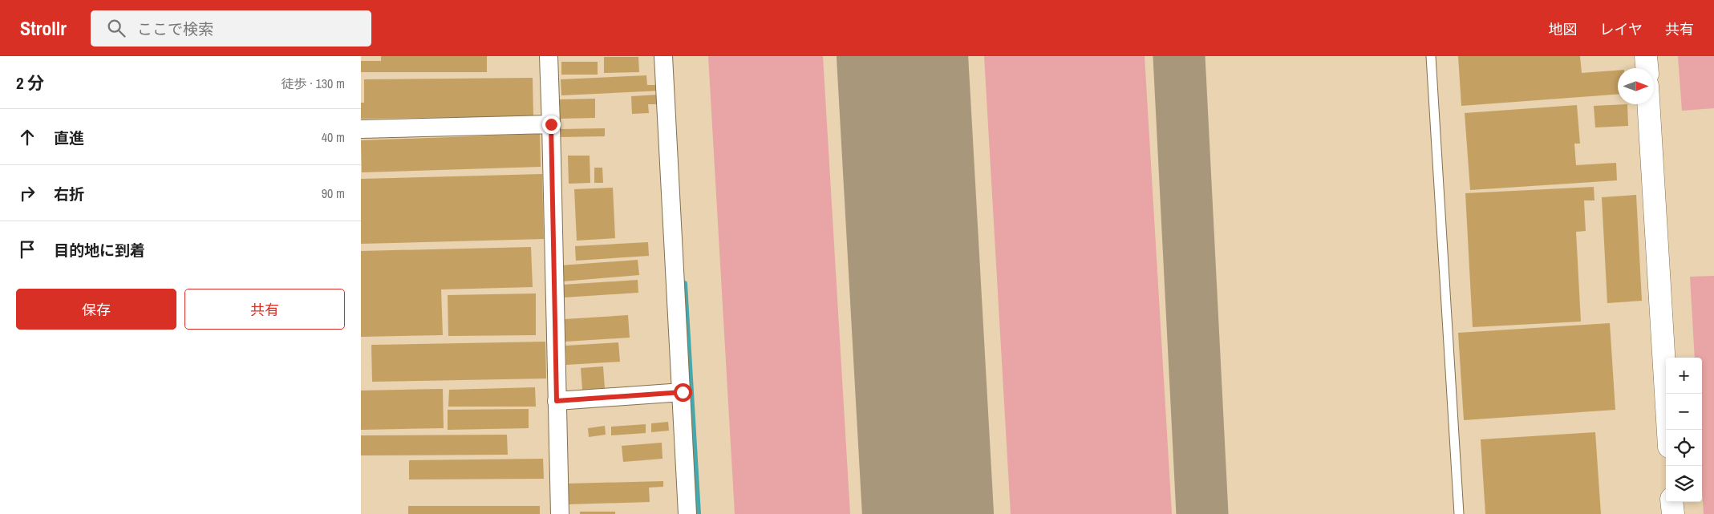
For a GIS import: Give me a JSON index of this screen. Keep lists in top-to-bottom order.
{
  "north": "right",
  "page": {
    "header": "Strollr",
    "search": "ここで検索",
    "nav": ["地図", "レイヤ", "共有"],
    "heading": ["2 分", "徒歩 · 130 m"],
    "list": [
      ["直進", "40 m"],
      ["右折", "90 m"],
      "目的地に到着"
    ],
    "buttons": ["保存", "共有"],
    "map_buttons": ["+", "−"]
  }
}
